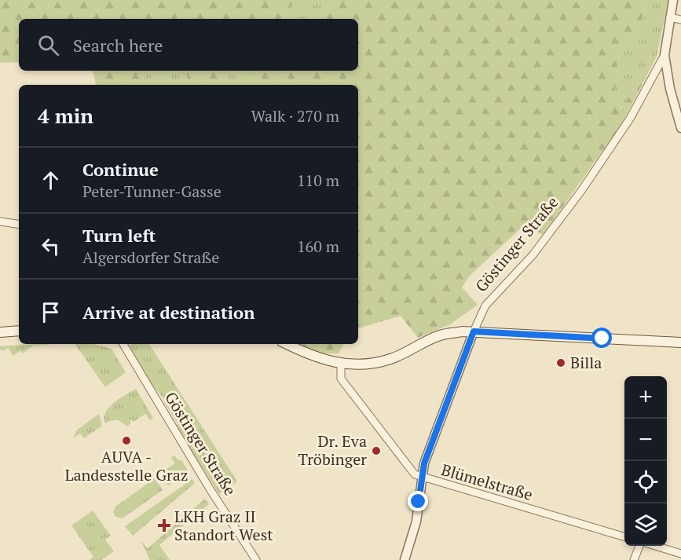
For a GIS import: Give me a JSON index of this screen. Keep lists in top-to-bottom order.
{
  "streets": {
    "street": ["Göstinger Straße", "Blümelstraße"]
  },
  "places": {
    "other": ["Billa", "AUVA - Landesstelle Graz", "Dr. Eva Tröbinger"],
    "health": ["LKH Graz II Standort West"]
  },
  "page": {
    "search": "Search here",
    "heading": ["4 min", "Walk · 270 m"],
    "list": [
      ["Continue", "Peter-Tunner-Gasse", "110 m"],
      ["Turn left", "Algersdorfer Straße", "160 m"],
      "Arrive at destination"
    ],
    "map_buttons": ["+", "−"]
  }
}
